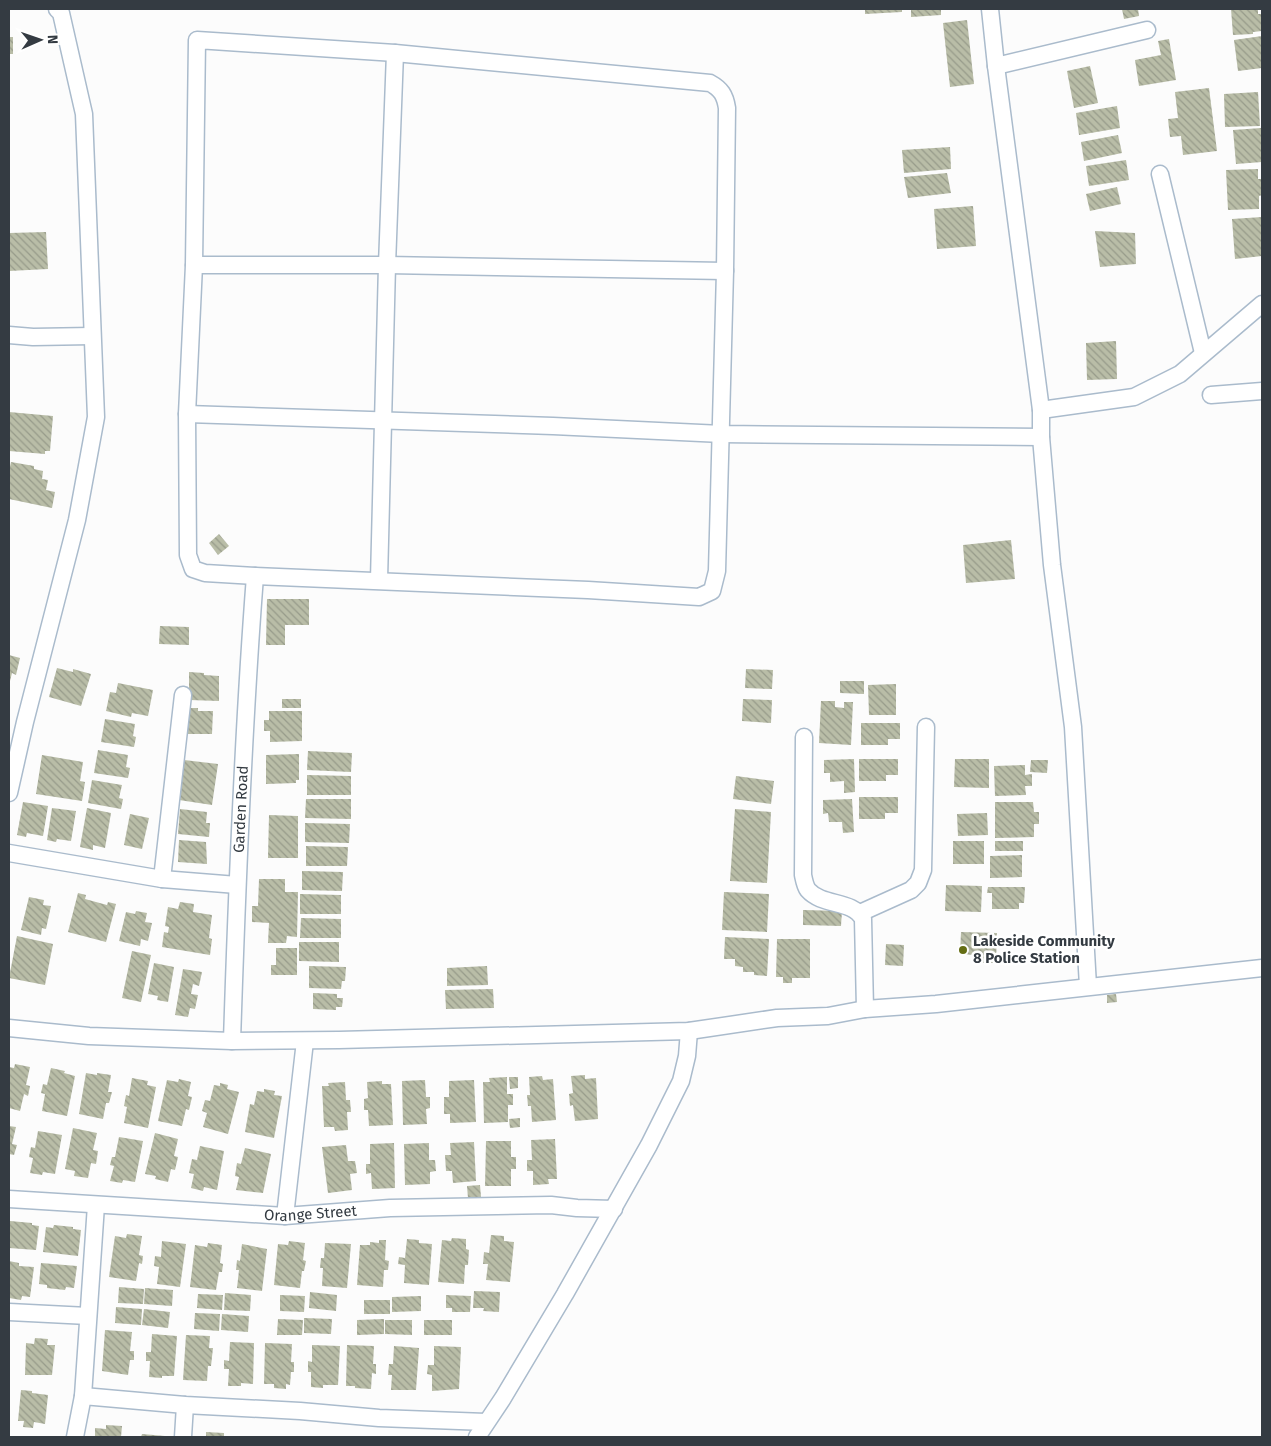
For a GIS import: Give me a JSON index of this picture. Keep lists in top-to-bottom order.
{
  "streets": {
    "street": ["Garden Road", "Orange Street"]
  },
  "places": ["Lakeside Community 8 Police Station"],
  "north": "right"
}
